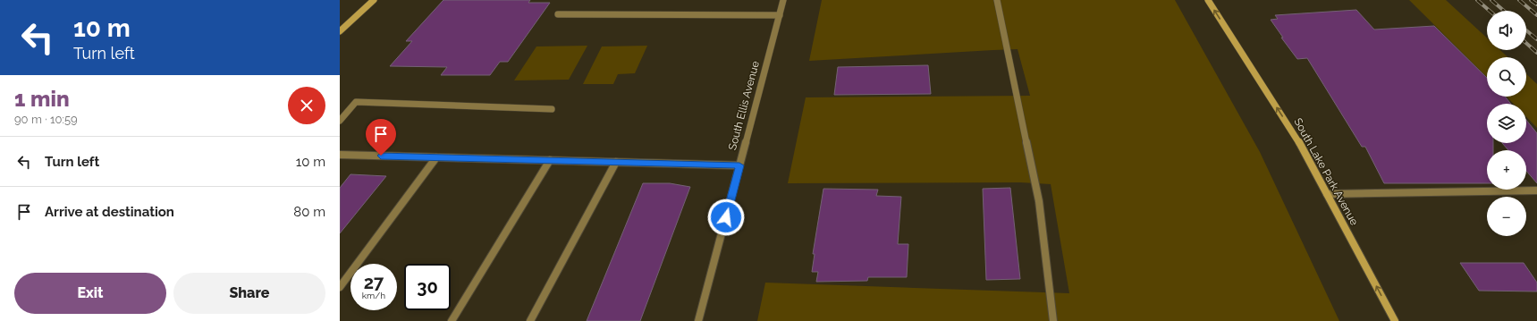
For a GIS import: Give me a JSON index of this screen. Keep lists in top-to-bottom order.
{
  "streets": {
    "street": ["South Ellis Avenue", "South Lake Park Avenue"]
  },
  "one_way": ["South Lake Park Avenue"],
  "page": {
    "turn": ["10 m", "Turn left"],
    "map_buttons": ["+", "−"],
    "heading": ["1 min", "90 m · 10:59"],
    "list": [
      {
        "name": "Turn left",
        "value": "10 m"
      },
      {
        "name": "Arrive at destination",
        "value": "80 m"
      }
    ],
    "speed": "27 km/h",
    "limit": "30",
    "buttons": ["Exit", "Share"]
  }
}
